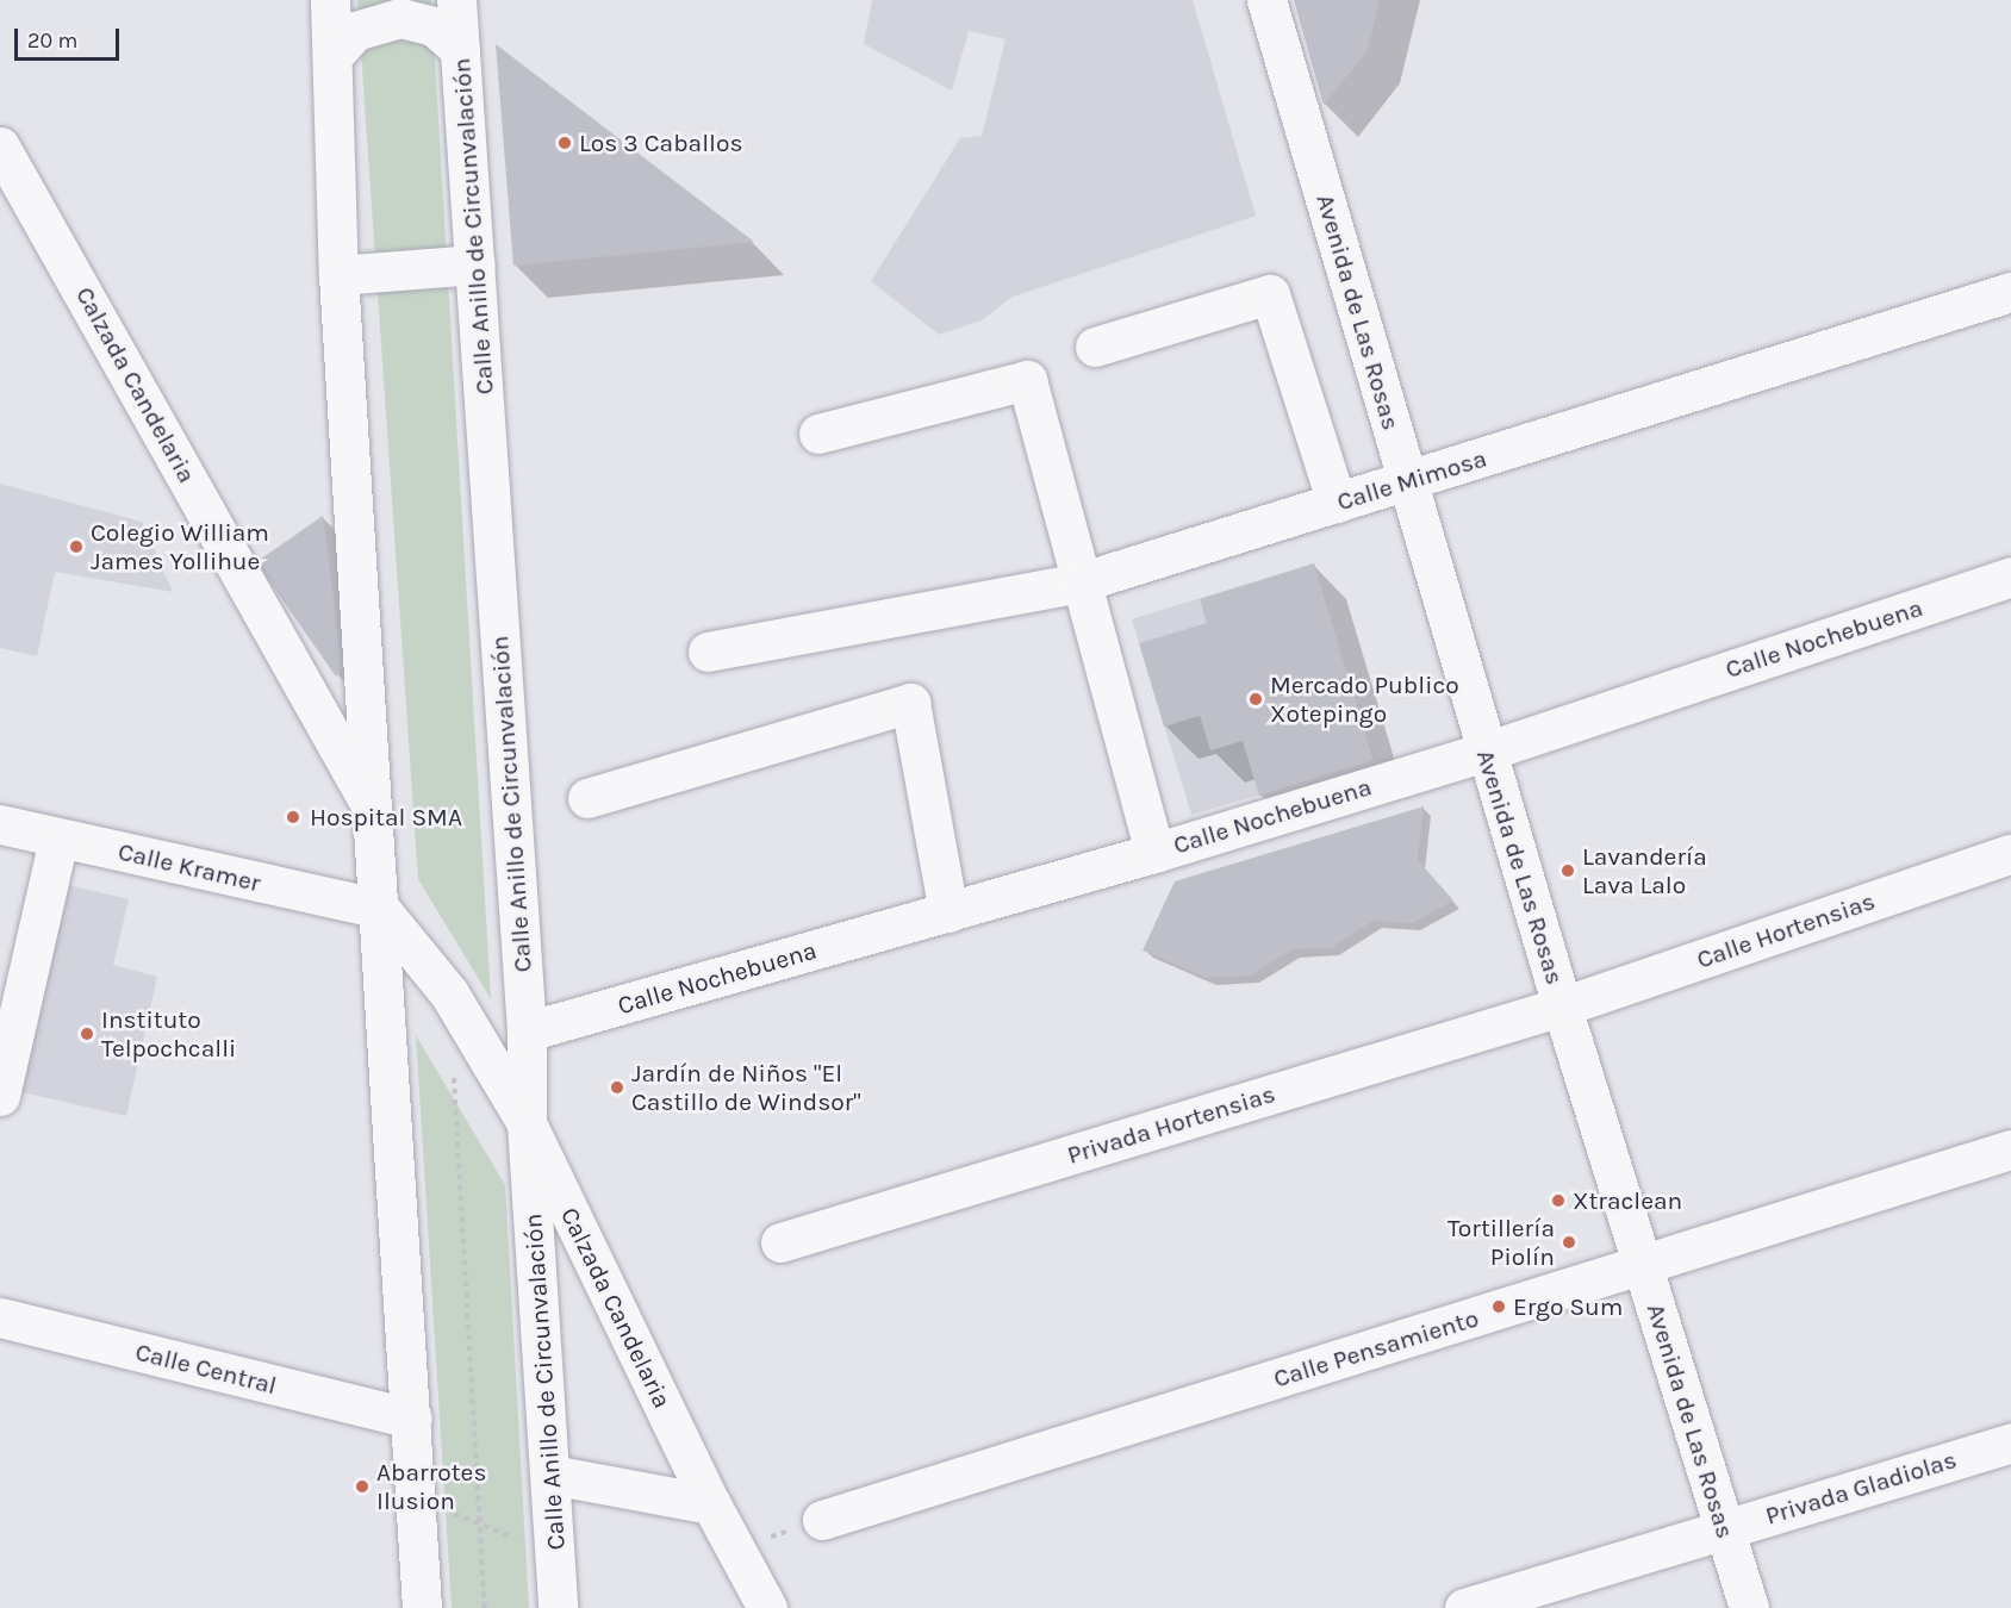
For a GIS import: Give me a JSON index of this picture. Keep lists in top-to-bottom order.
{
  "streets": {
    "street": [
      "Calle Anillo de Circunvalación",
      "Avenida de Las Rosas",
      "Calzada Candelaria",
      "Calle Mimosa",
      "Calle Nochebuena",
      "Calle Kramer",
      "Calle Hortensias",
      "Privada Hortensias",
      "Calle Pensamiento",
      "Calle Central",
      "Privada Gladiolas"
    ]
  },
  "crossings": [
    ["Calle Anillo de Circunvalación", "Calzada Candelaria"],
    ["Calle Anillo de Circunvalación", "Calle Nochebuena"],
    ["Avenida de Las Rosas", "Calle Mimosa"],
    ["Avenida de Las Rosas", "Calle Nochebuena"],
    ["Avenida de Las Rosas", "Calle Hortensias"],
    ["Avenida de Las Rosas", "Privada Hortensias"],
    ["Avenida de Las Rosas", "Calle Pensamiento"],
    ["Avenida de Las Rosas", "Privada Gladiolas"],
    ["Calzada Candelaria", "Calle Kramer"],
    ["Calle Hortensias", "Privada Hortensias"]
  ],
  "places": [
    "Los 3 Caballos",
    "Colegio William James Yollihue",
    "Mercado Publico Xotepingo",
    "Hospital SMA",
    "Lavandería Lava Lalo",
    "Instituto Telpochcalli",
    "Jardín de Niños \"El Castillo de Windsor\"",
    "Xtraclean",
    "Tortillería Piolín",
    "Ergo Sum",
    "Abarrotes Ilusion"
  ],
  "scale_bar": "20 m"
}
